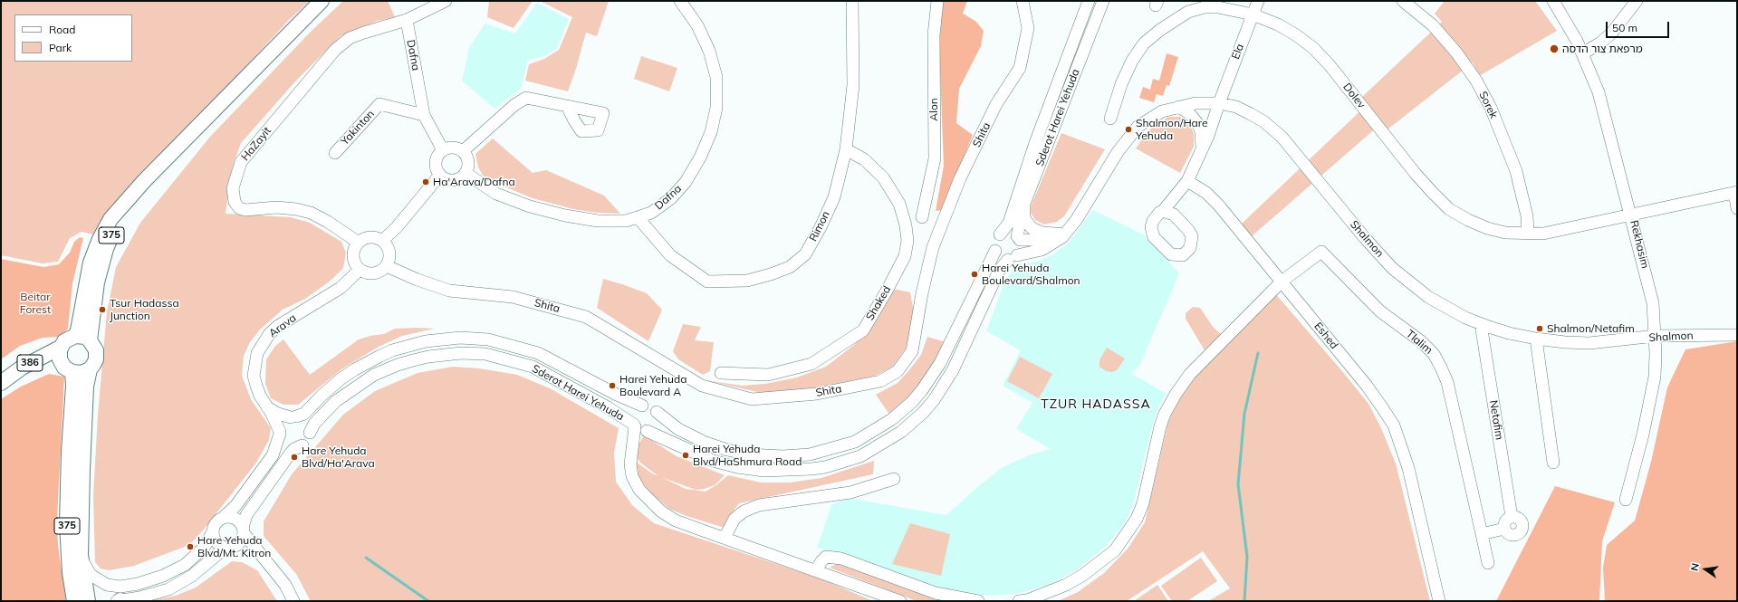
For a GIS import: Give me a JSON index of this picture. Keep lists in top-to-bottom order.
{
  "streets": {
    "main road": ["375", "386"],
    "street": [
      "Ela",
      "Dafna",
      "Dolev",
      "Sorek",
      "Alon",
      "Sderot Harei Yehuda",
      "Yakinton",
      "Shita",
      "HaZayit",
      "Rimon",
      "Shalmon",
      "Rekhasim",
      "Shaked",
      "Arava",
      "Eshed",
      "Tlalim",
      "Netafim"
    ]
  },
  "crossings": [
    ["Ela", "Dolev"],
    ["Ela", "Shalmon"],
    ["Dafna", "Yakinton"],
    ["Dafna", "HaZayit"],
    ["Dafna", "Rimon"],
    ["Dolev", "Sorek"],
    ["Dolev", "Rekhasim"],
    ["Sderot Harei Yehuda", "Shalmon"],
    ["Sderot Harei Yehuda", "Arava"],
    ["Shita", "HaZayit"],
    ["Shita", "Arava"],
    ["HaZayit", "Arava"],
    ["Rimon", "Shaked"],
    ["375", "386"],
    ["Shalmon", "Rekhasim"],
    ["Shalmon", "Netafim"],
    ["Eshed", "Tlalim"]
  ],
  "districts": ["TZUR HADASSA"],
  "parks": ["Beitar Forest"],
  "places": [
    "מרפאת צור הדסה",
    "Shalmon/Hare Yehuda",
    "Ha'Arava/Dafna",
    "Harei Yehuda Boulevard/Shalmon",
    "Tsur Hadassa Junction",
    "Shalmon/Netafim",
    "Harei Yehuda Boulevard A",
    "Harei Yehuda Blvd/HaShmura Road",
    "Hare Yehuda Blvd/Ha'Arava",
    "Hare Yehuda Blvd/Mt. Kitron"
  ],
  "legend": ["Road", "Park"],
  "scale_bar": "50 m",
  "north": "left"
}
